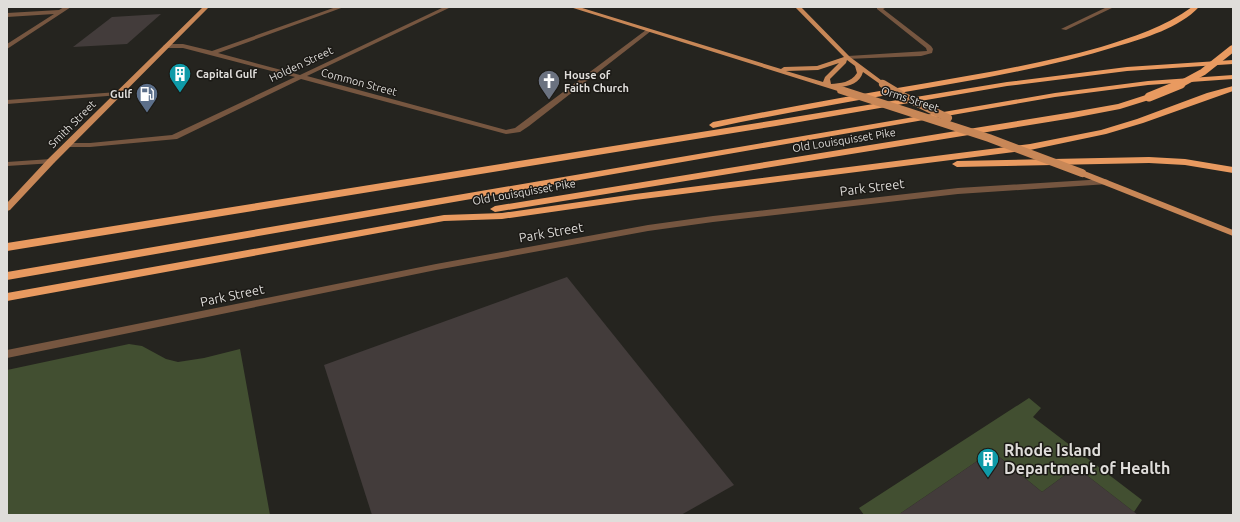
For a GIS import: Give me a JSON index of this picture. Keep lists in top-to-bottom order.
{
  "streets": {
    "highway": ["Old Louisquisset Pike"],
    "main road": ["Orms Street", "Smith Street"],
    "street": ["Holden Street", "Common Street", "Park Street"]
  },
  "crossings": [
    ["Holden Street", "Common Street"],
    ["Holden Street", "Smith Street"],
    ["Common Street", "Orms Street"],
    ["Common Street", "Smith Street"],
    ["Orms Street", "Park Street"]
  ],
  "places": {
    "building": ["Capital Gulf", "Rhode Island Department of Health"],
    "church": ["House of Faith Church"],
    "fuel station": ["Gulf"]
  }
}
